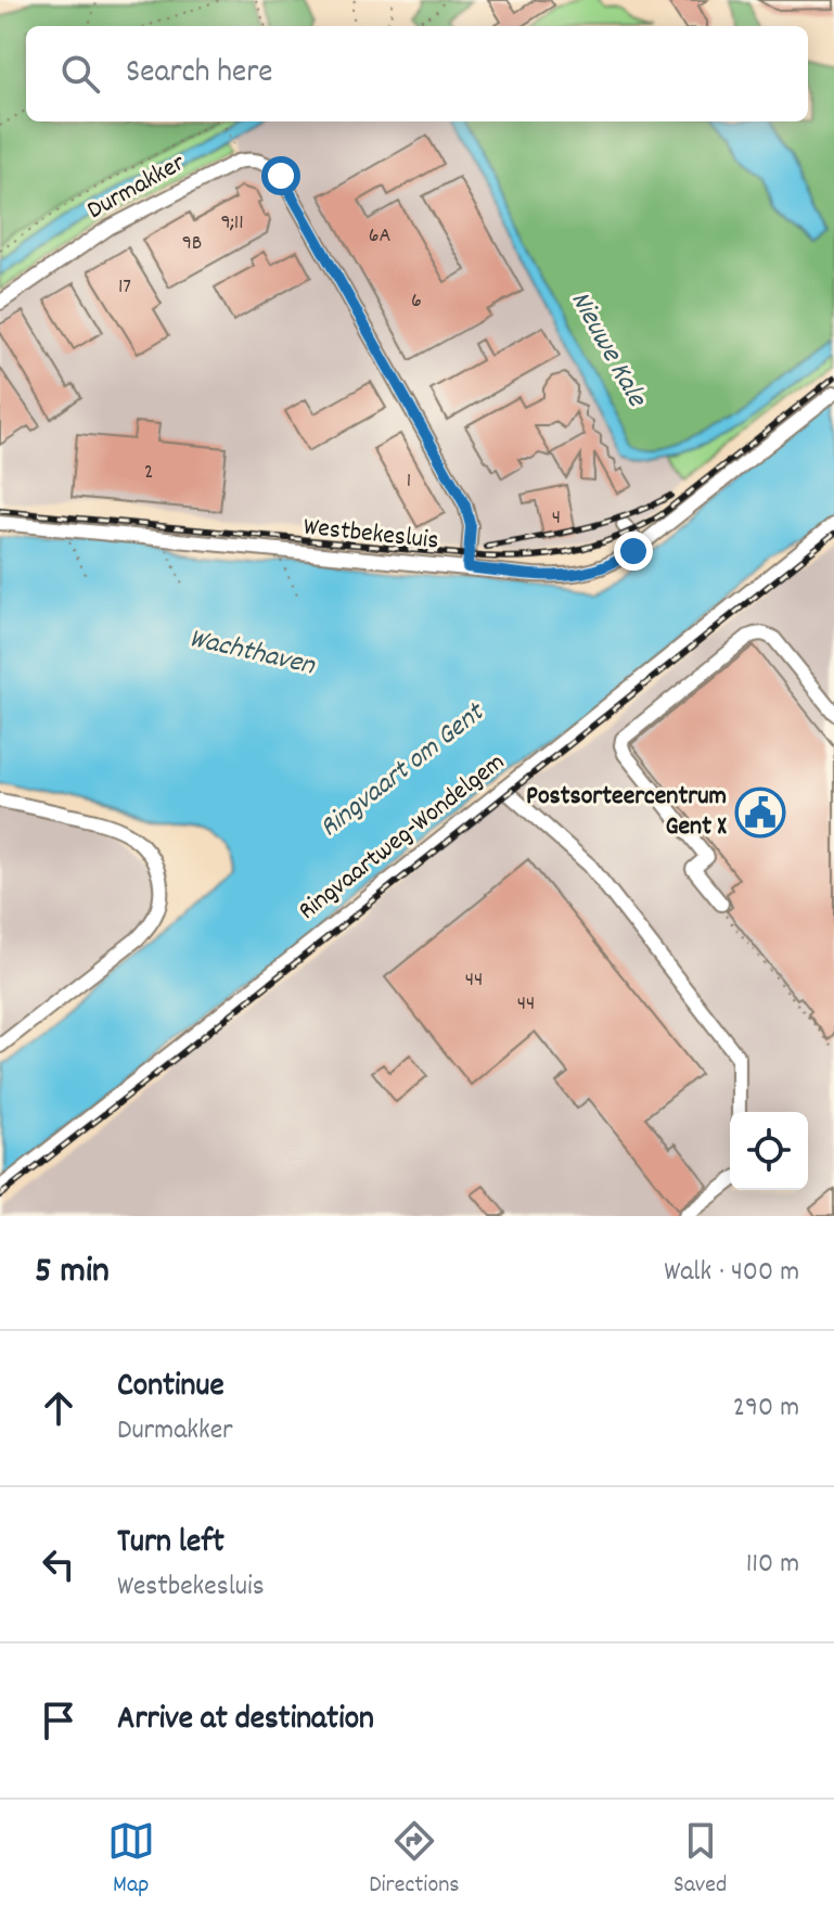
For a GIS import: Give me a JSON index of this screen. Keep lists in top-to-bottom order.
{
  "streets": {
    "street": ["Durmakker", "Westbekesluis", "Ringvaartweg-Wondelgem"]
  },
  "crossings": [
    ["Durmakker", "Westbekesluis"]
  ],
  "water": ["Nieuwe Kale", "Wachthaven", "Ringvaart om Gent"],
  "places": {
    "public building": ["Postsorteercentrum Gent X"]
  },
  "house_numbers": [
    "9;11",
    "6A",
    "9B",
    "17",
    "6",
    "2",
    "1",
    "4",
    "44",
    "44"
  ],
  "page": {
    "search": "Search here",
    "heading": ["5 min", "Walk · 400 m"],
    "list": [
      ["Continue", "Durmakker", "290 m"],
      ["Turn left", "Westbekesluis", "110 m"],
      "Arrive at destination"
    ],
    "nav": ["Map", "Directions", "Saved"]
  }
}
